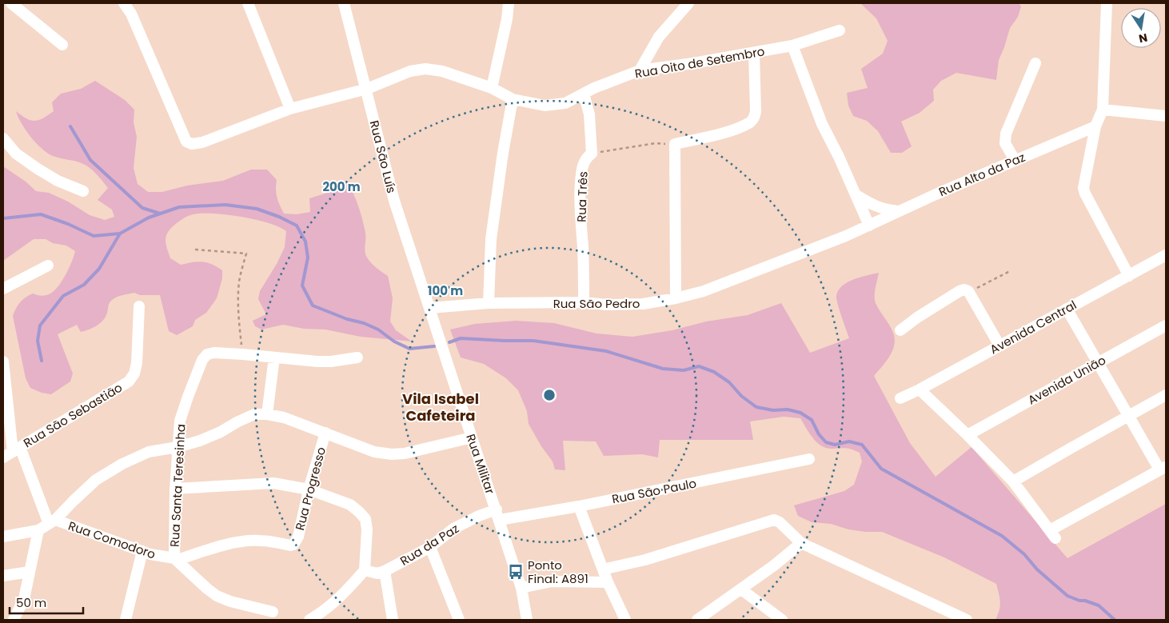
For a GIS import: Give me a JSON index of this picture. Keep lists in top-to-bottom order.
{
  "streets": {
    "street": [
      "Rua Oito de Setembro",
      "Rua São Luís",
      "Rua Alto da Paz",
      "Rua Três",
      "Rua São Pedro",
      "Avenida Central",
      "Avenida União",
      "Rua São Sebastião",
      "Rua Militar",
      "Rua Santa Teresinha",
      "Rua Progresso",
      "Rua São Paulo",
      "Rua Comodoro",
      "Rua da Paz"
    ]
  },
  "crossings": [
    ["Rua Oito de Setembro", "Rua São Luís"],
    ["Rua São Luís", "Rua São Pedro"],
    ["Rua São Luís", "Rua Militar"],
    ["Rua Alto da Paz", "Rua São Pedro"],
    ["Rua Três", "Rua São Pedro"],
    ["Rua São Pedro", "Rua Militar"],
    ["Rua Militar", "Rua São Paulo"],
    ["Rua Militar", "Rua da Paz"],
    ["Rua Santa Teresinha", "Rua Progresso"],
    ["Rua Santa Teresinha", "Rua Comodoro"],
    ["Rua Progresso", "Rua Comodoro"],
    ["Rua São Paulo", "Rua da Paz"]
  ],
  "districts": ["Vila Isabel Cafeteira"],
  "places": {
    "bus stop": ["Ponto Final: A891"]
  },
  "scale_bar": "50 m",
  "north": "bottom",
  "rings": ["200 m", "100 m"]
}
